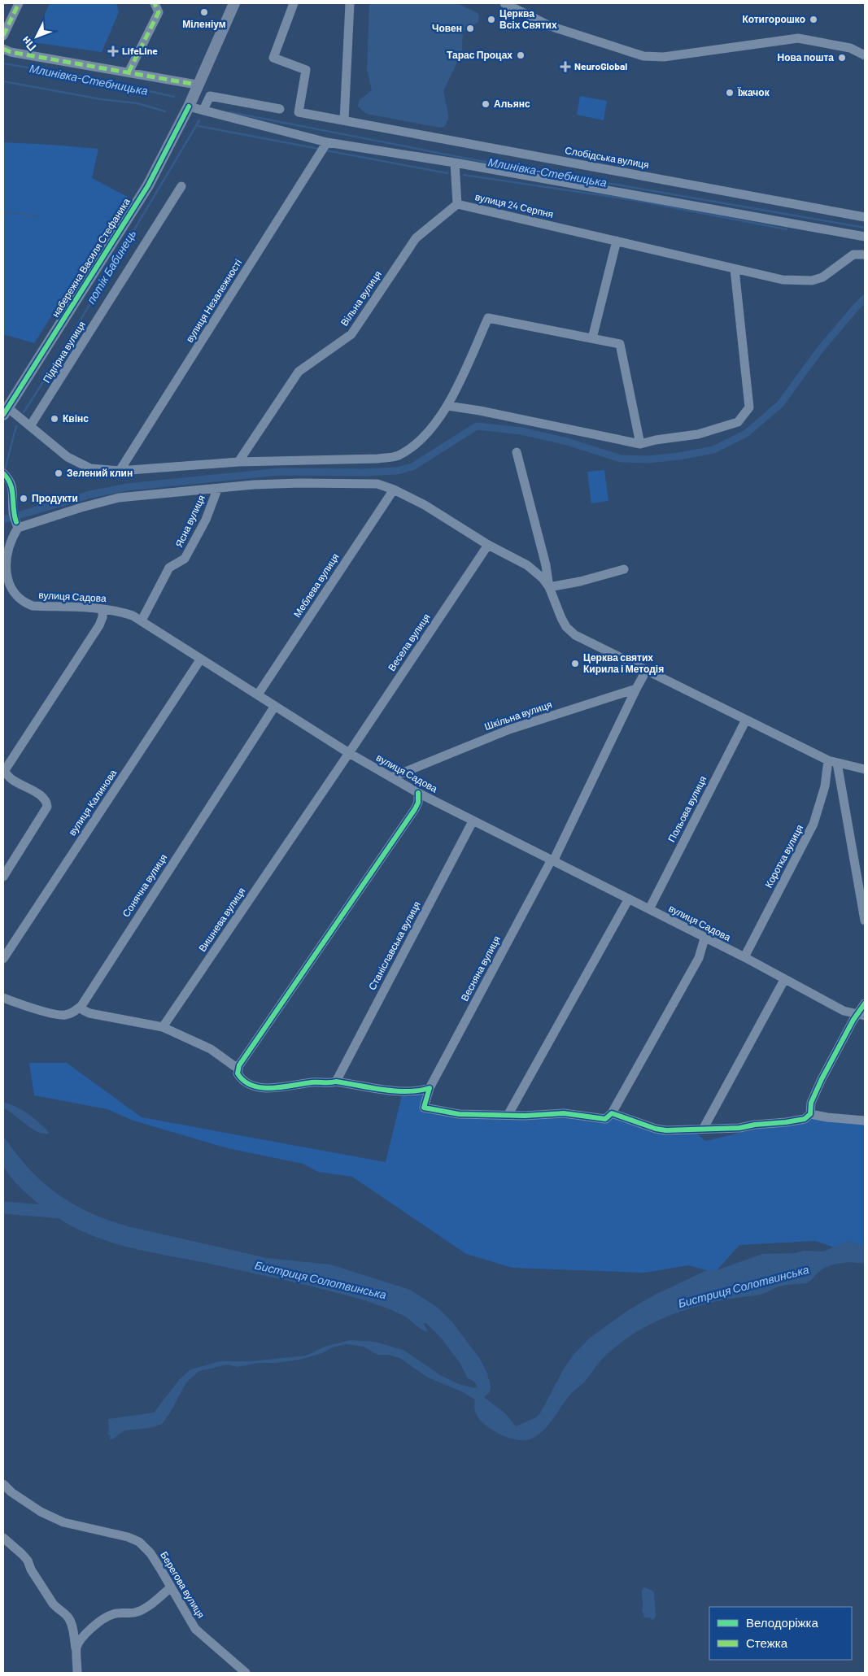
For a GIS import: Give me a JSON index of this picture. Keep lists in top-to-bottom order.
{
  "streets": {
    "main road": ["набережна Василя Стефаника"],
    "street": [
      "Слобідська вулиця",
      "вулиця 24 Серпня",
      "Вільна вулиця",
      "вулиця Незалежності",
      "Підгірна вулиця",
      "Ясна вулиця",
      "Меблева вулиця",
      "вулиця Садова",
      "Весела вулиця",
      "Шкільна вулиця",
      "вулиця Калинова",
      "Польова вулиця",
      "Коротка вулиця",
      "Сонячна вулиця",
      "Вишнева вулиця",
      "Станіславська вулиця",
      "Весняна вулиця",
      "Берегова вулиця"
    ]
  },
  "crossings": [
    ["вулиця 24 Серпня", "Вільна вулиця"],
    ["Ясна вулиця", "вулиця Садова"],
    ["Меблева вулиця", "вулиця Садова"],
    ["вулиця Садова", "Весела вулиця"],
    ["вулиця Садова", "Шкільна вулиця"],
    ["вулиця Садова", "вулиця Калинова"],
    ["вулиця Садова", "Польова вулиця"],
    ["вулиця Садова", "Коротка вулиця"],
    ["вулиця Садова", "Сонячна вулиця"],
    ["вулиця Садова", "Вишнева вулиця"],
    ["вулиця Садова", "Станіславська вулиця"],
    ["вулиця Садова", "Весняна вулиця"],
    ["Весела вулиця", "Вишнева вулиця"],
    ["Шкільна вулиця", "Весняна вулиця"]
  ],
  "water": ["Млинівка-Стебницька", "потік Бабинець", "Бистриця Солотвинська"],
  "places": {
    "other": [
      "Міленіум",
      "Церква Всіх Святих",
      "Котигорошко",
      "Човен",
      "Тарас Процах",
      "Нова пошта",
      "Їжачок",
      "Альянс",
      "Квінс",
      "Зелений клин",
      "Продукти",
      "Церква святих Кирила і Методія"
    ],
    "health": ["LifeLine", "NeuroGlobal"]
  },
  "legend": ["Велодоріжка", "Стежка"],
  "north": "bottom left"
}
